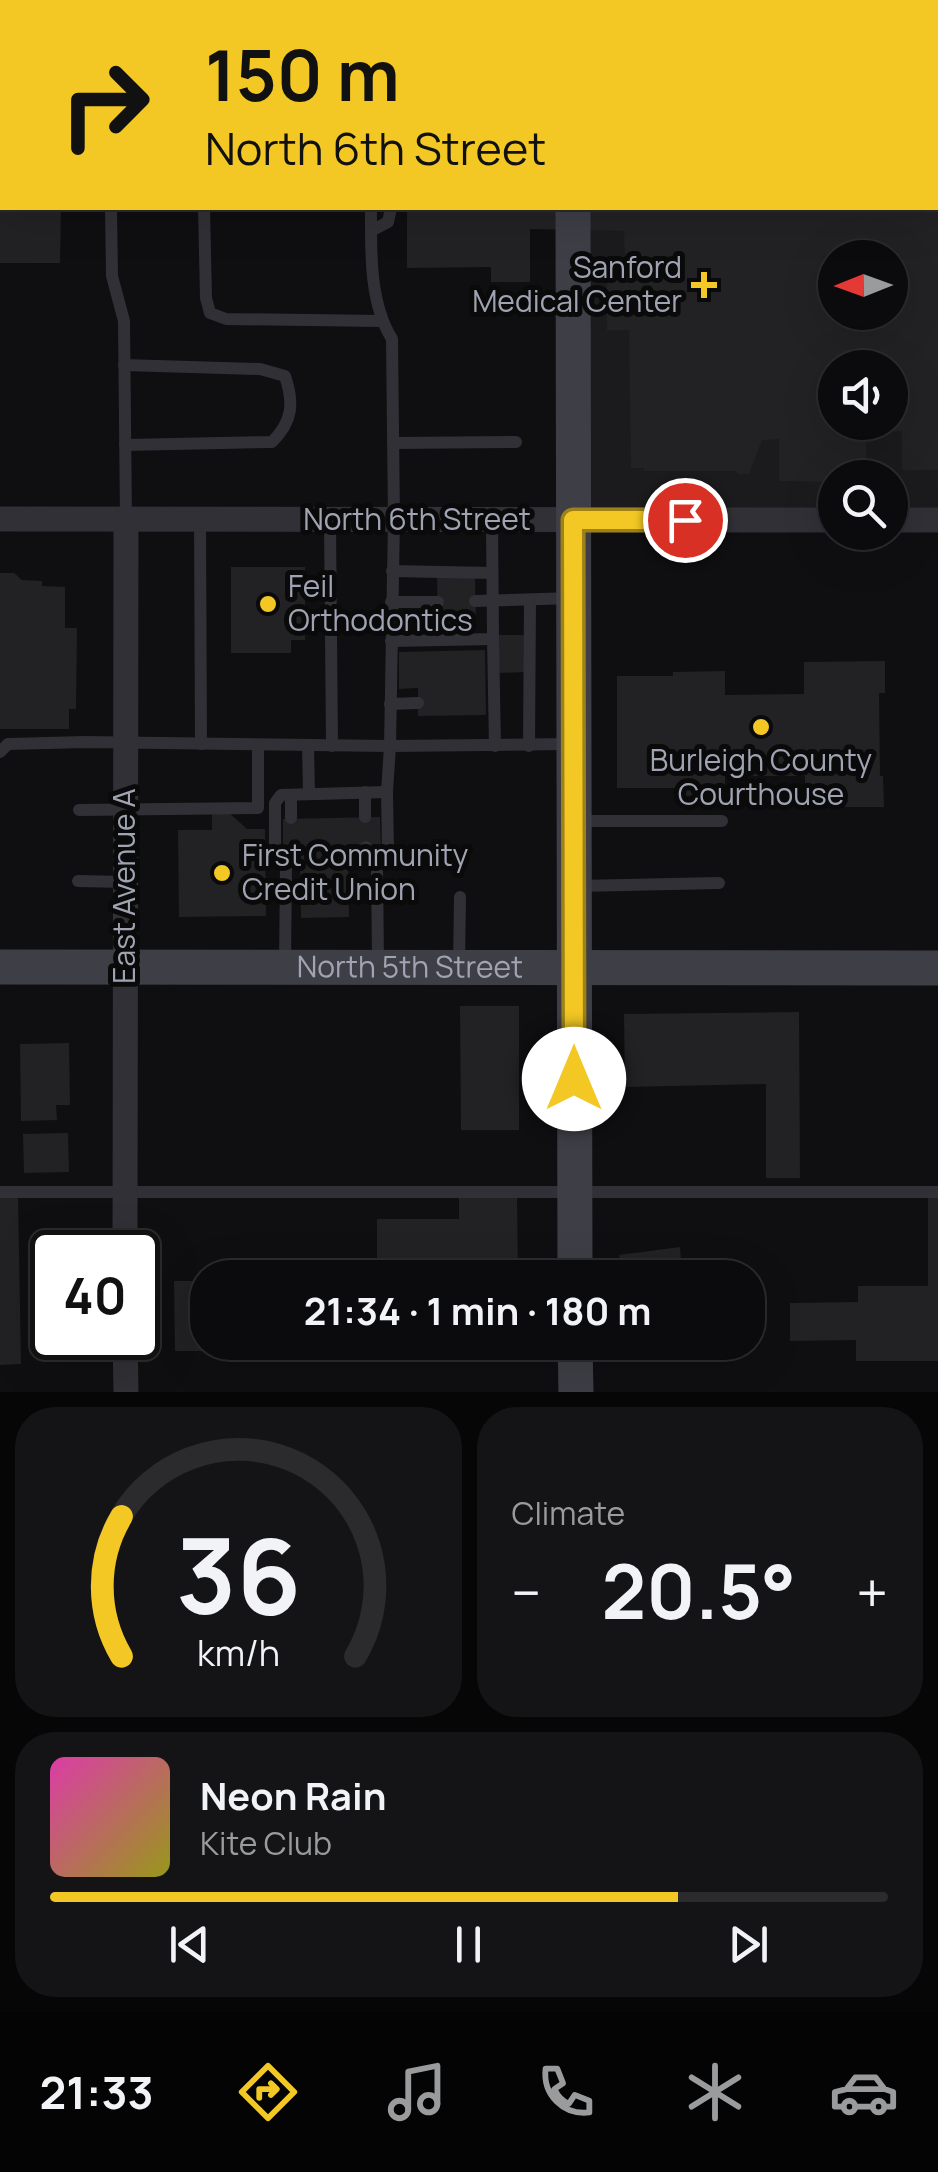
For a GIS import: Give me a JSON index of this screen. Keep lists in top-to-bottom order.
{
  "streets": {
    "street": ["North 6th Street", "East Avenue A", "North 5th Street"]
  },
  "crossings": [
    ["North 6th Street", "East Avenue A"],
    ["East Avenue A", "North 5th Street"]
  ],
  "places": {
    "health": ["Sanford Medical Center"],
    "other": ["Feil Orthodontics", "Burleigh County Courthouse", "First Community Credit Union"]
  },
  "north": "left",
  "page": {
    "turn": ["150 m", "North 6th Street"],
    "limit": "40",
    "trip": "21:34 · 1 min · 180 m",
    "tile": "Climate",
    "heat": ["−", "20.5°", "+"],
    "song": ["Neon Rain", "Kite Club"],
    "tabs": "21:33",
    "gauge": ["36", "km/h"]
  }
}
